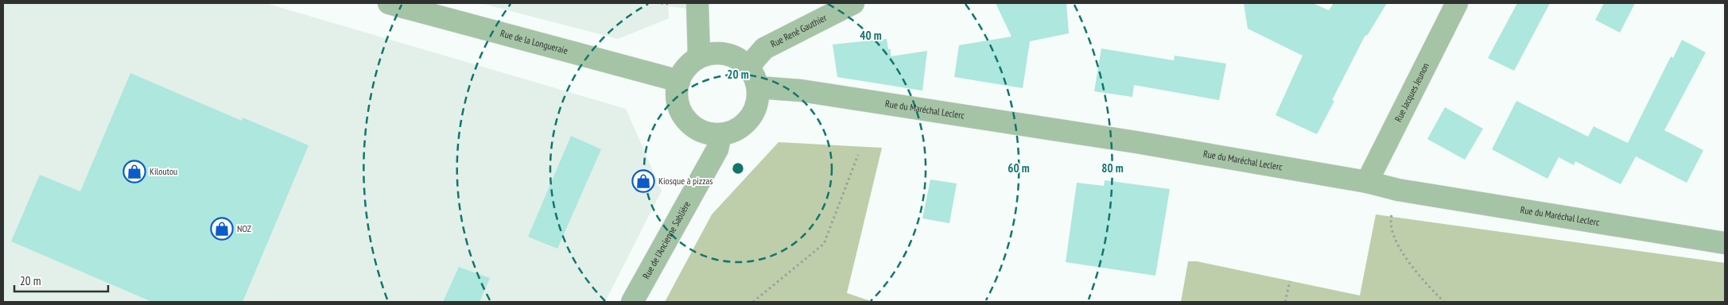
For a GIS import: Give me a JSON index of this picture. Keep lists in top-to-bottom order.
{
  "streets": {
    "street": [
      "Rue René Gauthier",
      "Rue de la Longueraie",
      "Rue Jacques Jeunon",
      "Rue du Maréchal Leclerc",
      "Rue de l'Ancienne Sablière"
    ]
  },
  "crossings": [
    ["Rue René Gauthier", "Rue de la Longueraie"],
    ["Rue René Gauthier", "Rue du Maréchal Leclerc"],
    ["Rue René Gauthier", "Rue de l'Ancienne Sablière"],
    ["Rue de la Longueraie", "Rue du Maréchal Leclerc"],
    ["Rue de la Longueraie", "Rue de l'Ancienne Sablière"],
    ["Rue Jacques Jeunon", "Rue du Maréchal Leclerc"],
    ["Rue du Maréchal Leclerc", "Rue de l'Ancienne Sablière"]
  ],
  "places": {
    "shop": ["Kiloutou", "Kiosque à pizzas", "NOZ"]
  },
  "scale_bar": "20 m",
  "rings": [
    "40 m",
    "20 m",
    "60 m",
    "80 m"
  ]
}
